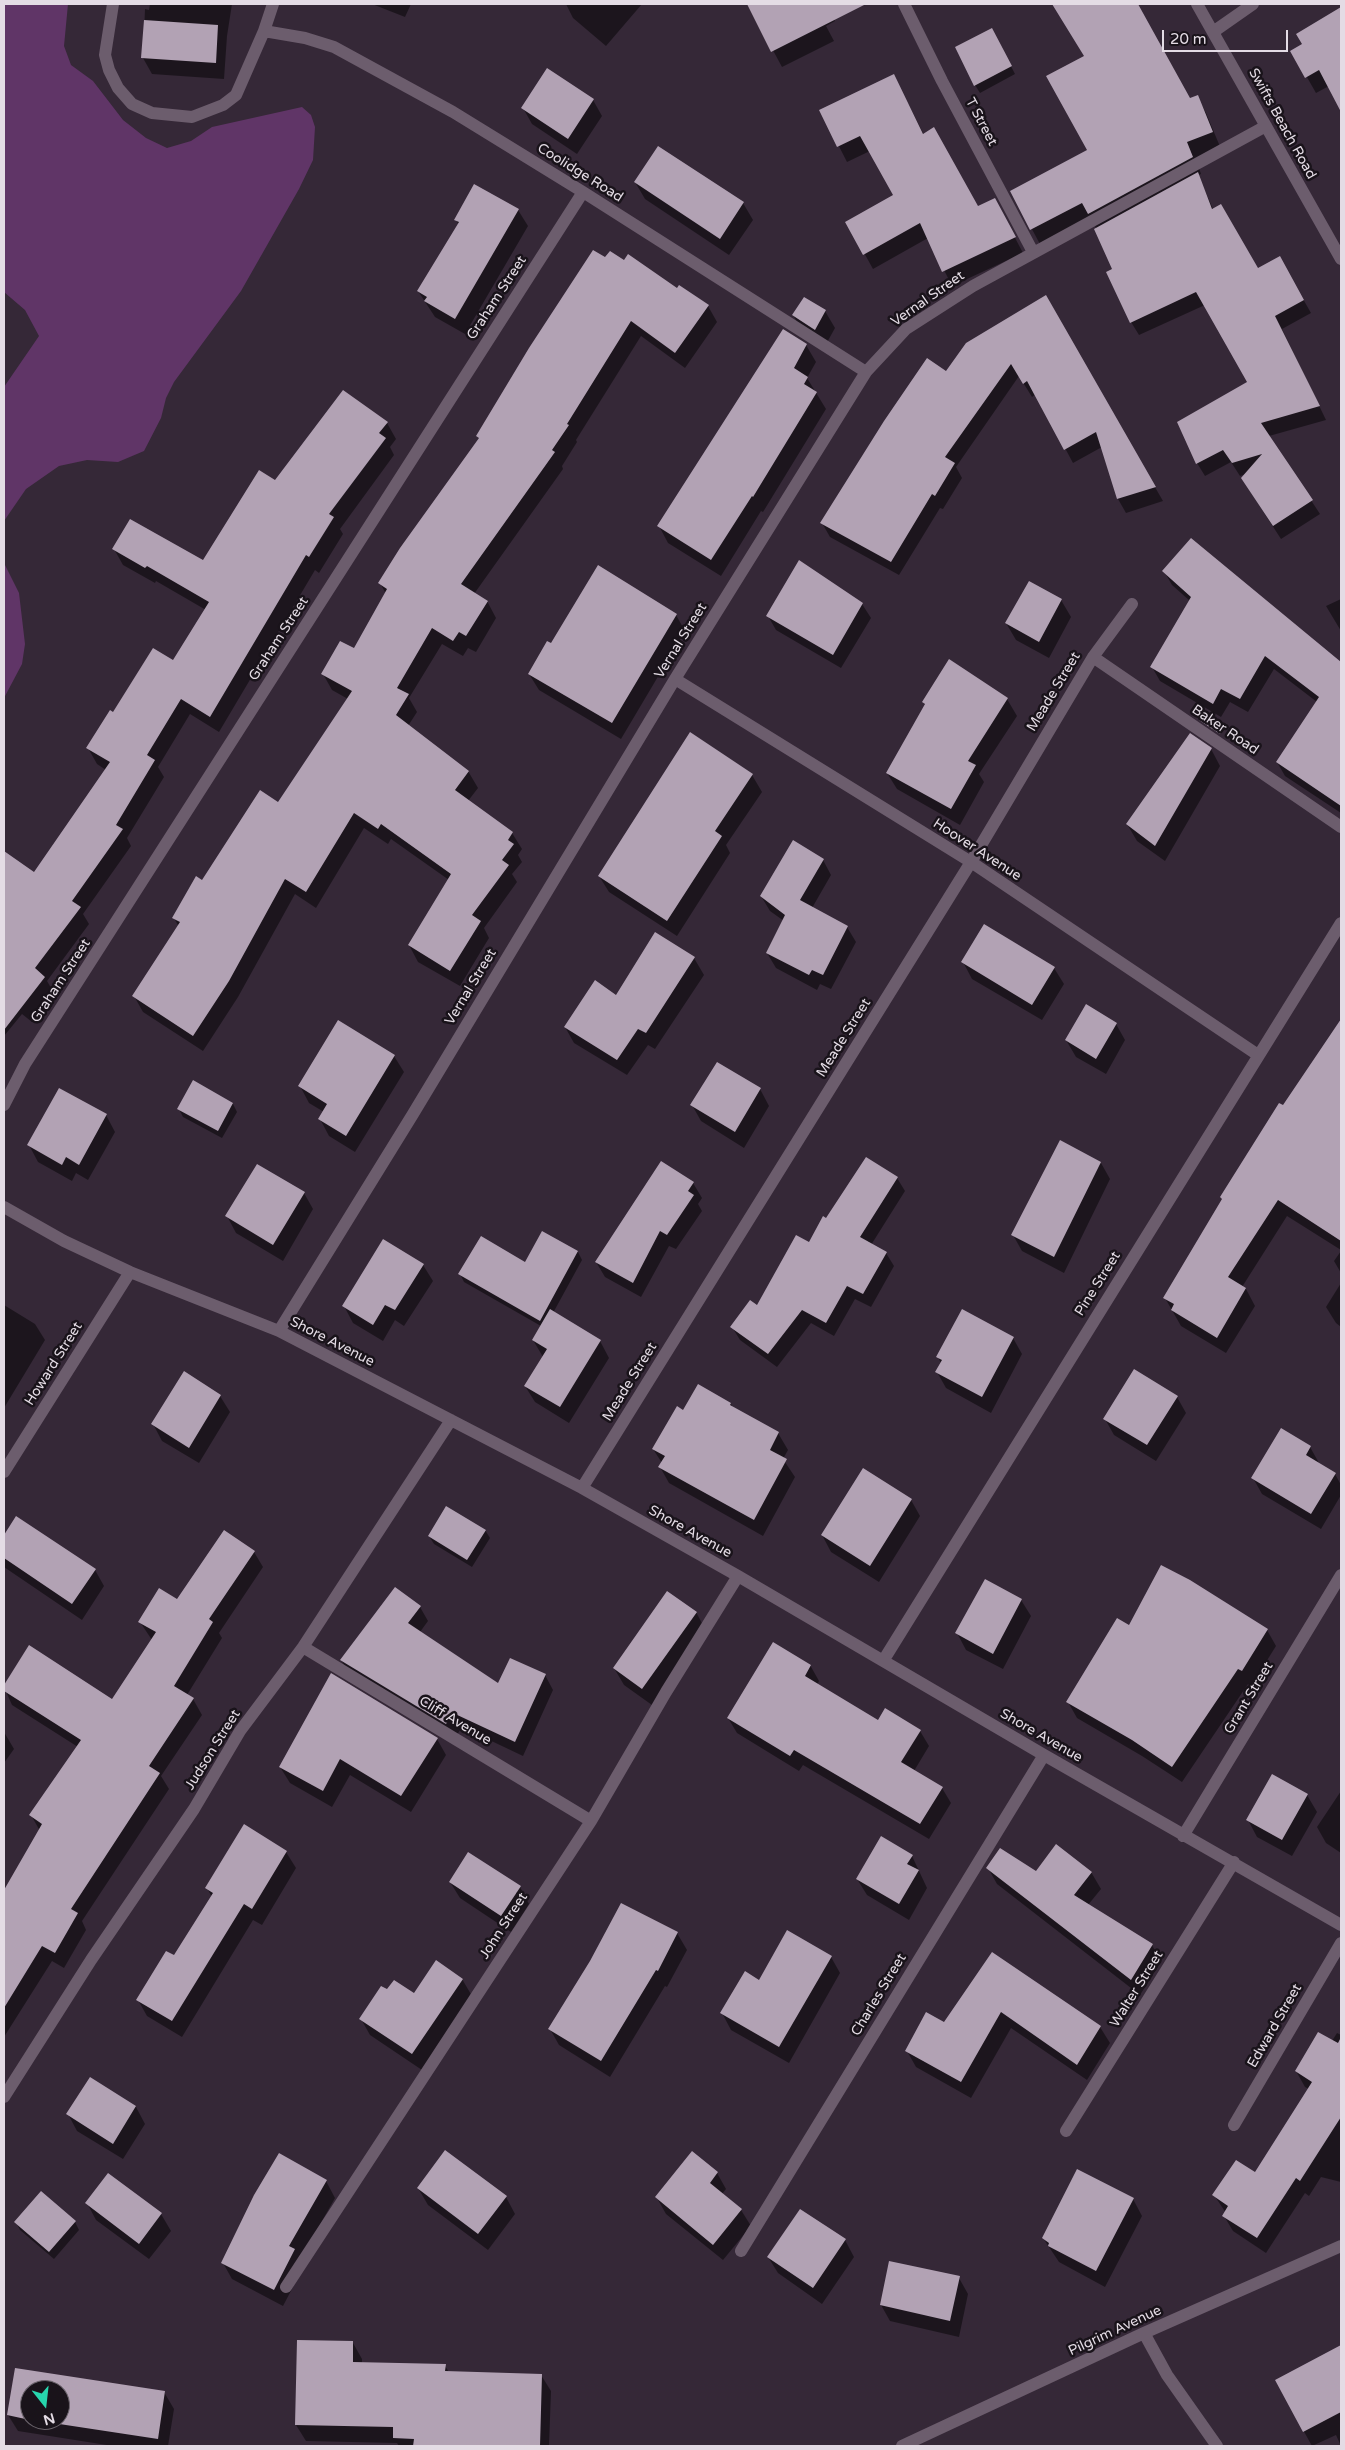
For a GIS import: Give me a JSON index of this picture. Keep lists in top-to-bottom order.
{
  "streets": {
    "street": [
      "T Street",
      "Swifts Beach Road",
      "Coolidge Road",
      "Graham Street",
      "Vernal Street",
      "Meade Street",
      "Baker Road",
      "Hoover Avenue",
      "Pine Street",
      "Shore Avenue",
      "Howard Street",
      "Grant Street",
      "Cliff Avenue",
      "Judson Street",
      "John Street",
      "Walter Street",
      "Charles Street",
      "Edward Street",
      "Pilgrim Avenue"
    ]
  },
  "crossings": [
    ["T Street", "Vernal Street"],
    ["Swifts Beach Road", "Vernal Street"],
    ["Coolidge Road", "Graham Street"],
    ["Coolidge Road", "Vernal Street"],
    ["Vernal Street", "Hoover Avenue"],
    ["Vernal Street", "Shore Avenue"],
    ["Meade Street", "Baker Road"],
    ["Meade Street", "Hoover Avenue"],
    ["Meade Street", "Shore Avenue"],
    ["Hoover Avenue", "Pine Street"],
    ["Pine Street", "Shore Avenue"],
    ["Shore Avenue", "Howard Street"],
    ["Shore Avenue", "Grant Street"],
    ["Shore Avenue", "Judson Street"],
    ["Shore Avenue", "John Street"],
    ["Shore Avenue", "Walter Street"],
    ["Shore Avenue", "Charles Street"],
    ["Cliff Avenue", "Judson Street"],
    ["Cliff Avenue", "John Street"]
  ],
  "scale_bar": "20 m",
  "north": "bottom"
}
